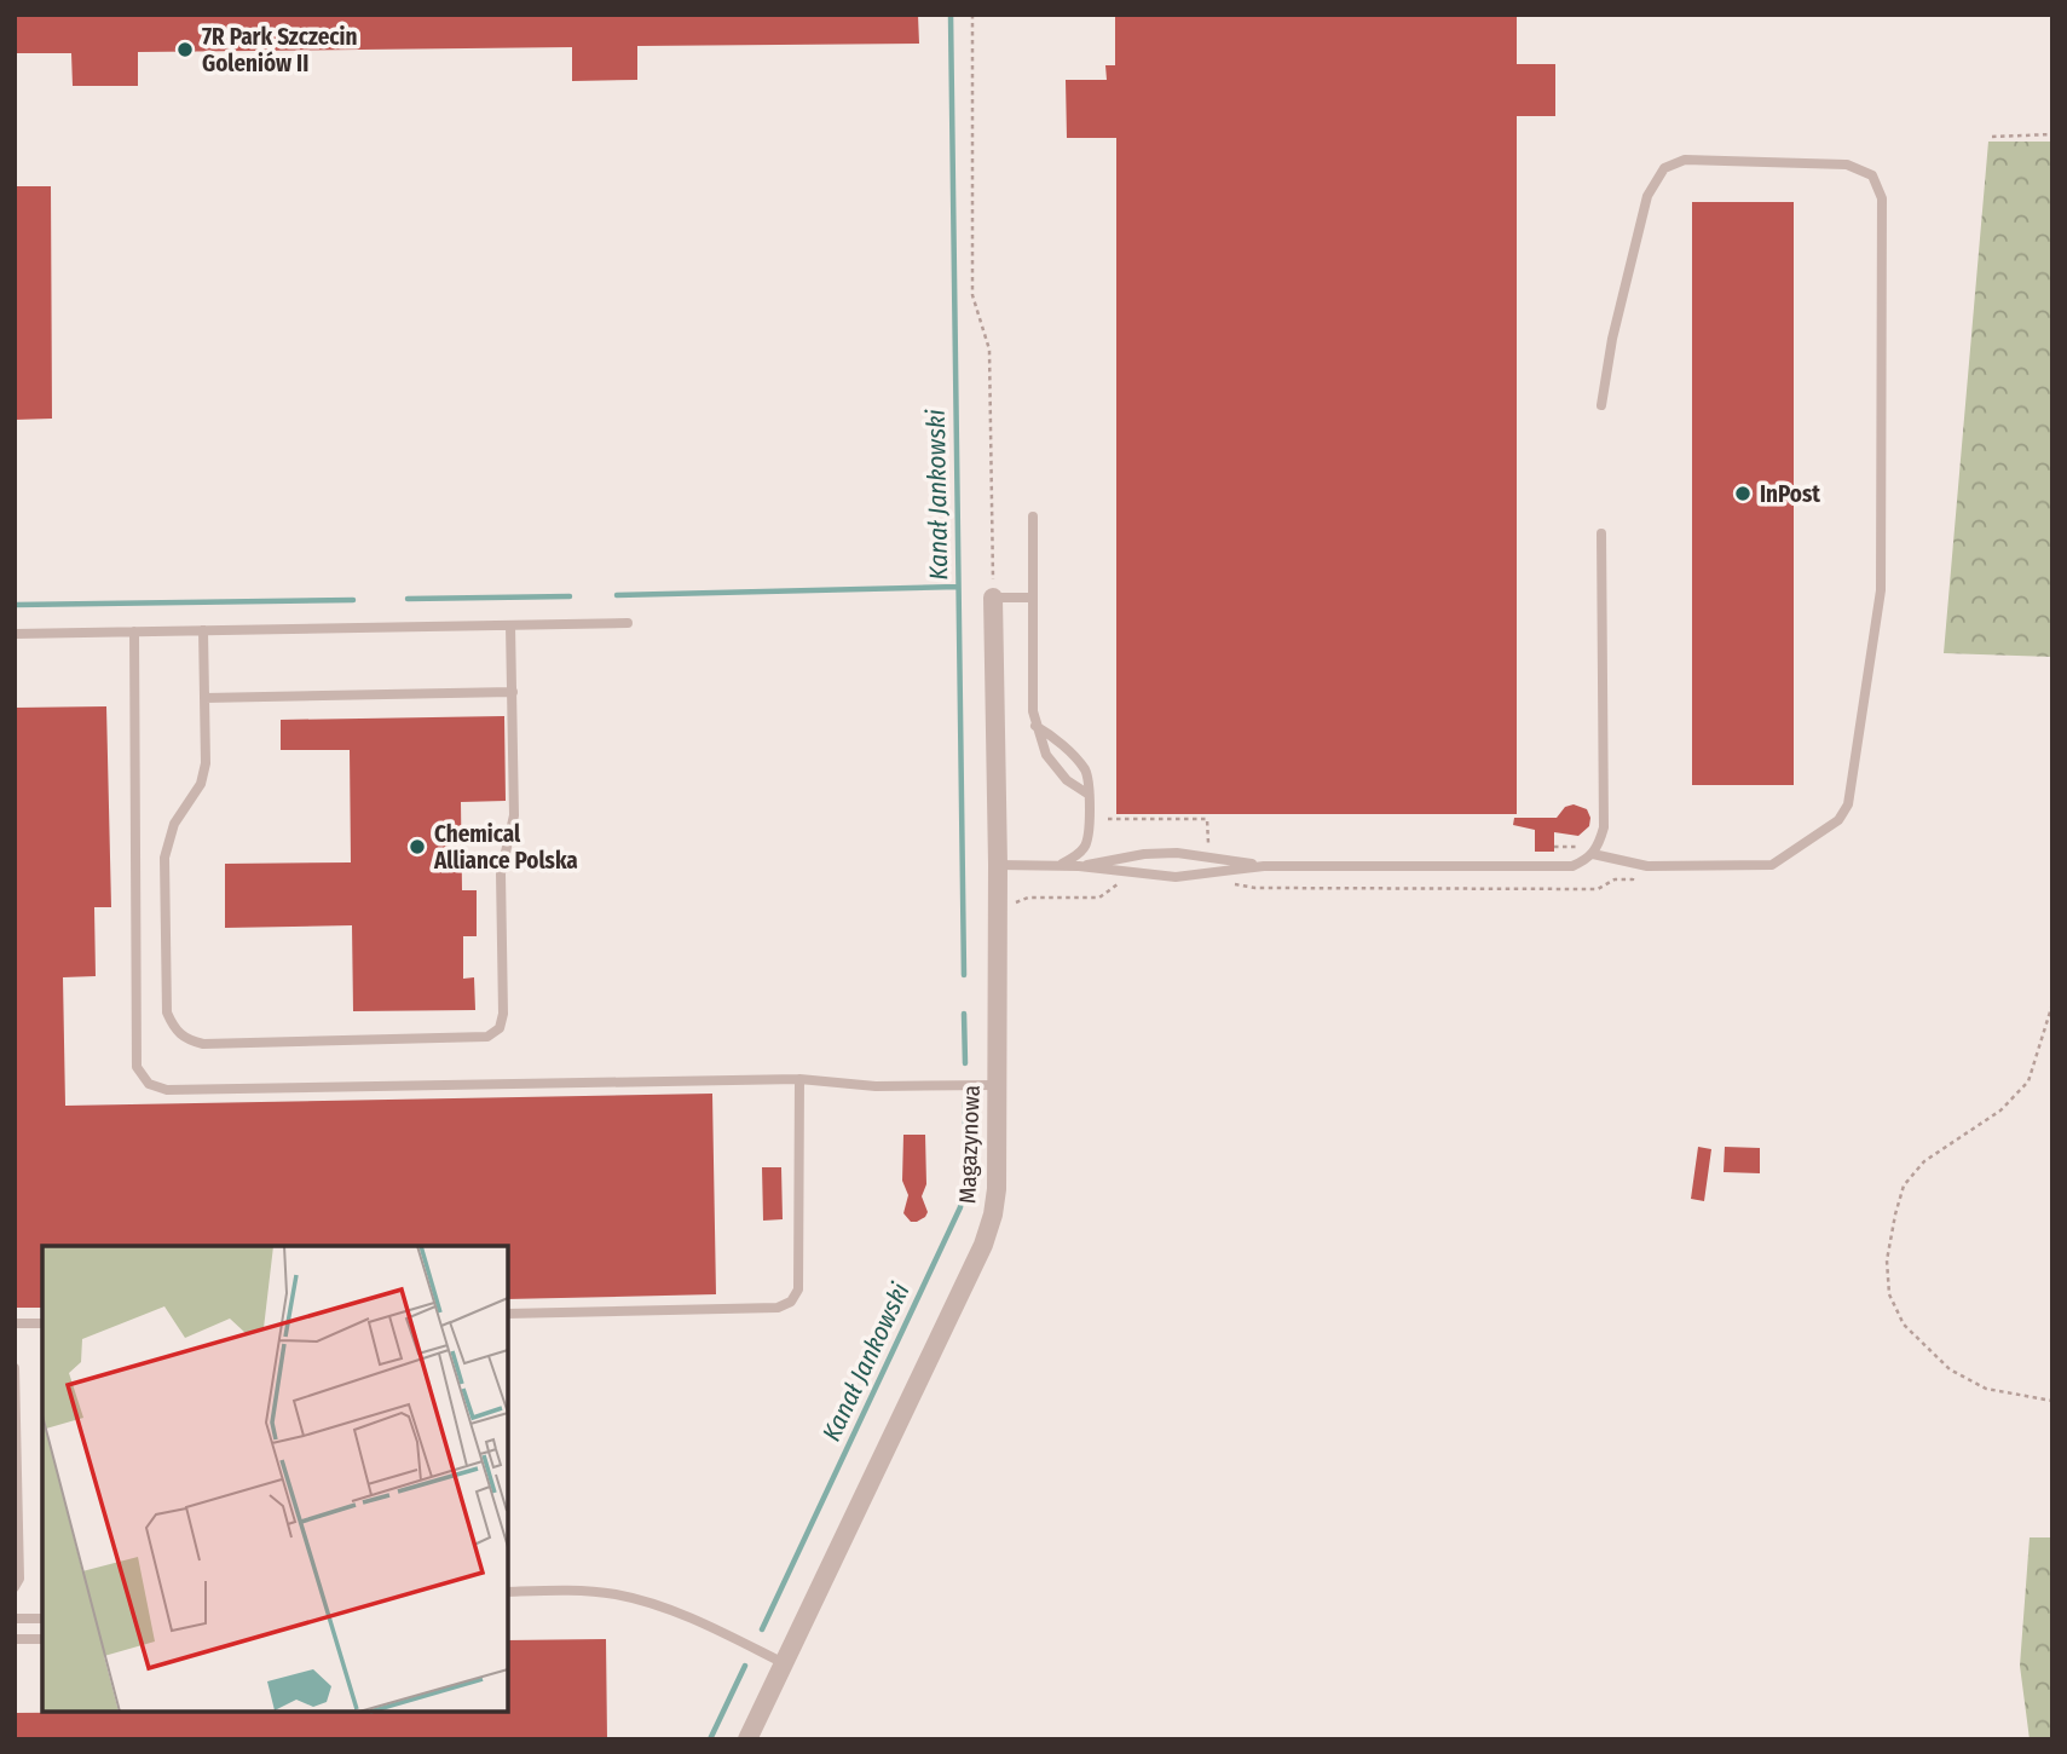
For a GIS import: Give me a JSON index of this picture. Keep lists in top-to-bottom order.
{
  "streets": {
    "street": ["Magazynowa"]
  },
  "water": ["Kanał Jankowski"],
  "places": ["7R Park Szczecin Goleniów II", "InPost", "Chemical Alliance Polska"]
}
